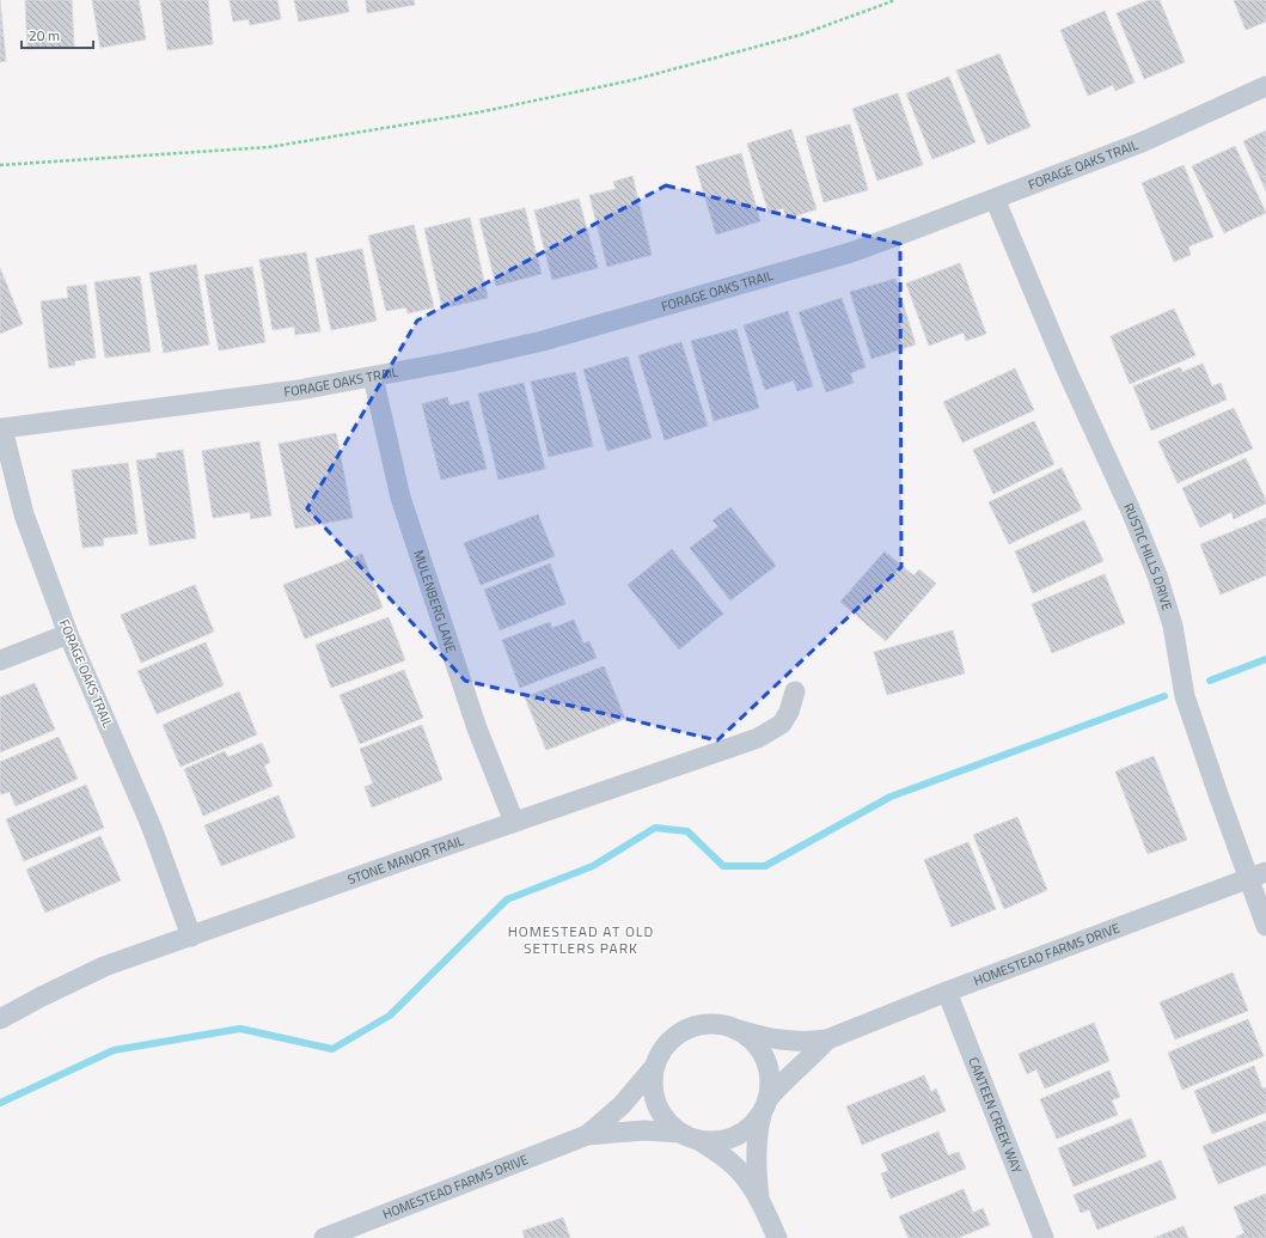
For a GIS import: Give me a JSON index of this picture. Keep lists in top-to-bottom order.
{
  "streets": {
    "street": [
      "FORAGE OAKS TRAIL",
      "RUSTIC HILLS DRIVE",
      "MULENBERG LANE",
      "STONE MANOR TRAIL",
      "HOMESTEAD FARMS DRIVE",
      "CANTEEN CREEK WAY"
    ]
  },
  "crossings": [
    ["FORAGE OAKS TRAIL", "RUSTIC HILLS DRIVE"],
    ["FORAGE OAKS TRAIL", "MULENBERG LANE"],
    ["FORAGE OAKS TRAIL", "STONE MANOR TRAIL"],
    ["RUSTIC HILLS DRIVE", "HOMESTEAD FARMS DRIVE"],
    ["MULENBERG LANE", "STONE MANOR TRAIL"],
    ["HOMESTEAD FARMS DRIVE", "CANTEEN CREEK WAY"]
  ],
  "districts": ["HOMESTEAD AT OLD SETTLERS PARK"],
  "scale_bar": "20 m"
}
